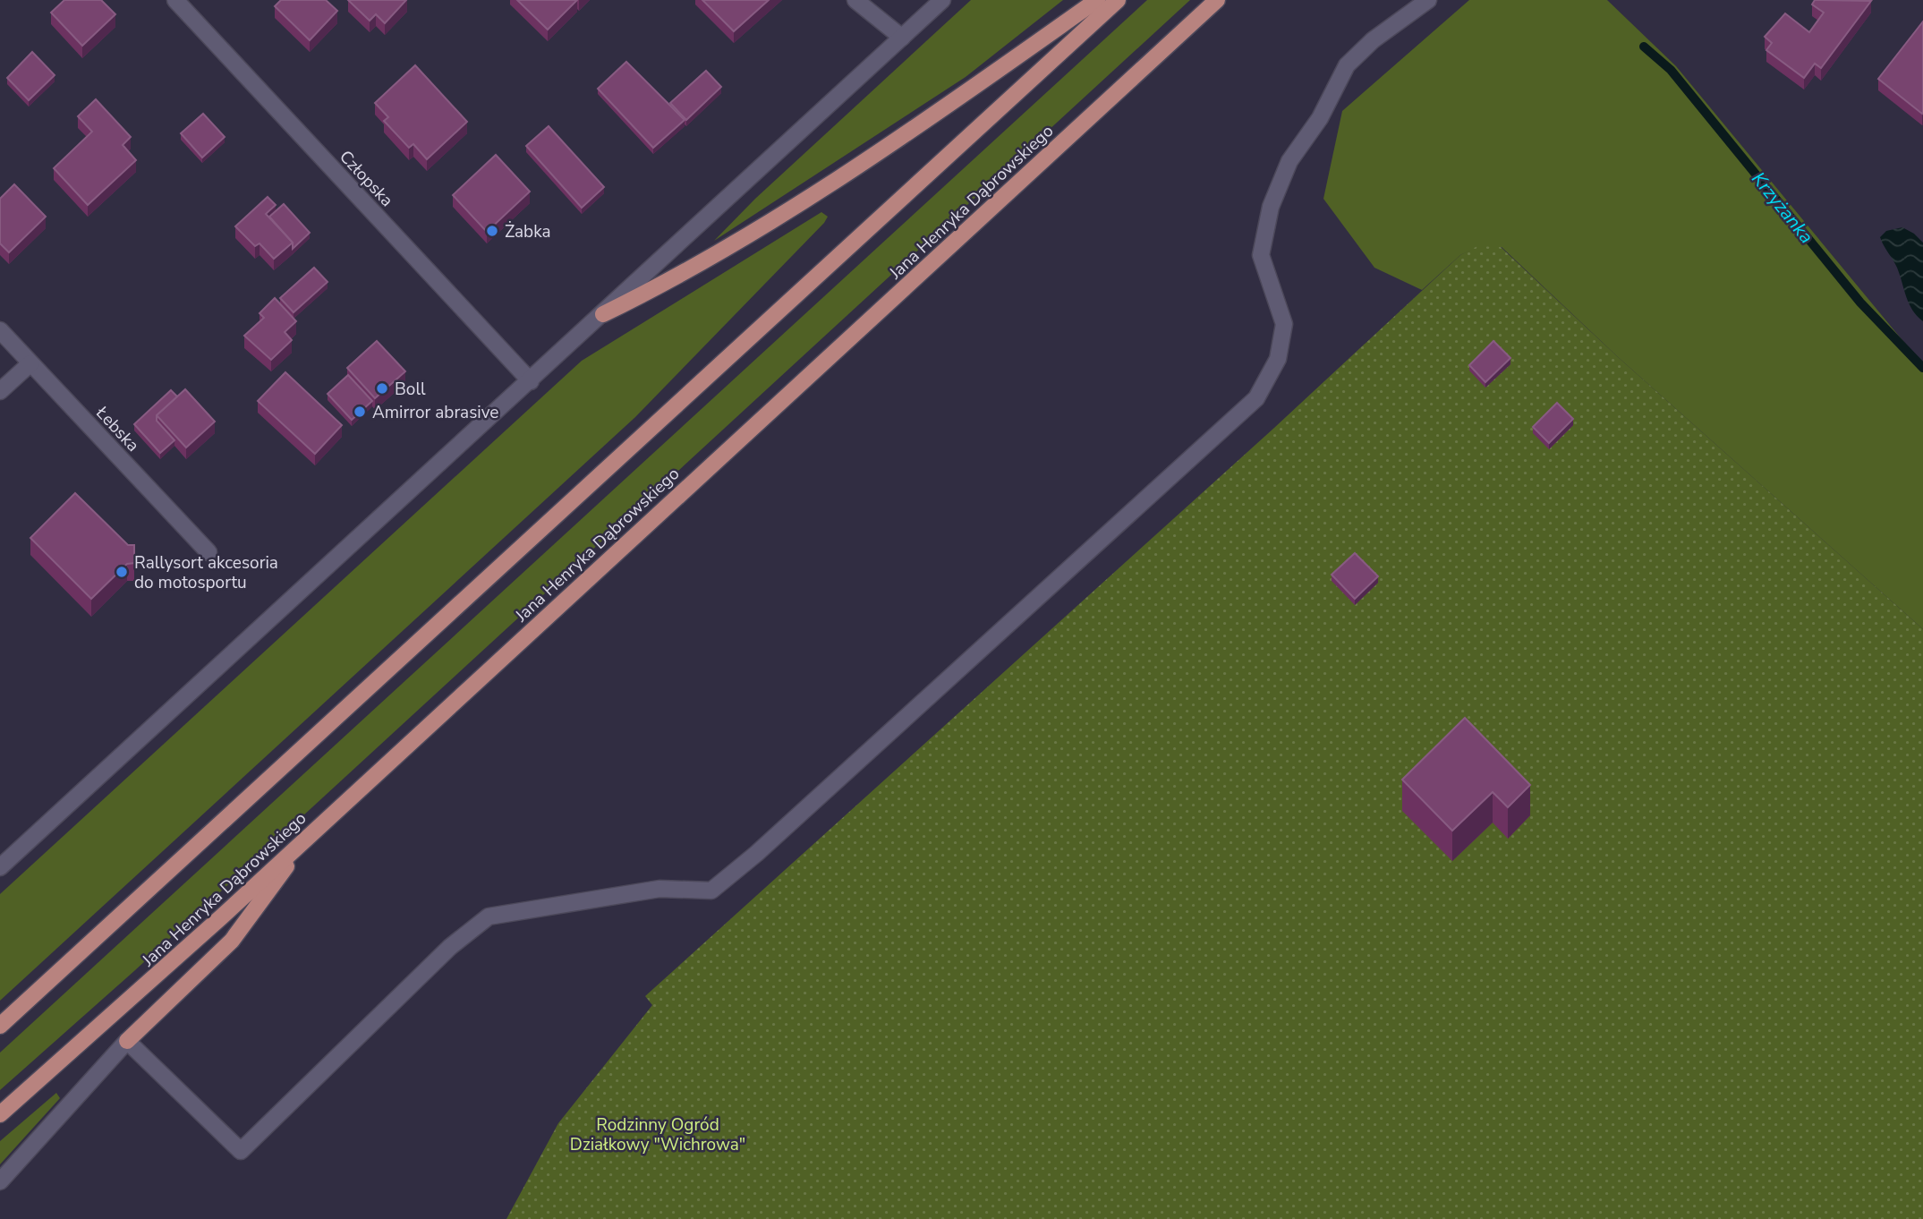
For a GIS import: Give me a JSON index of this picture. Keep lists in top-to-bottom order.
{
  "streets": {
    "main road": ["Jana Henryka Dąbrowskiego"],
    "street": ["Człopska", "Łebska"]
  },
  "water": ["Krzyżanka"],
  "parks": ["Rodzinny Ogród Działkowy \"Wichrowa\""],
  "places": [
    "Żabka",
    "Boll",
    "Amirror abrasive",
    "Rallysort akcesoria do motosportu"
  ]
}
